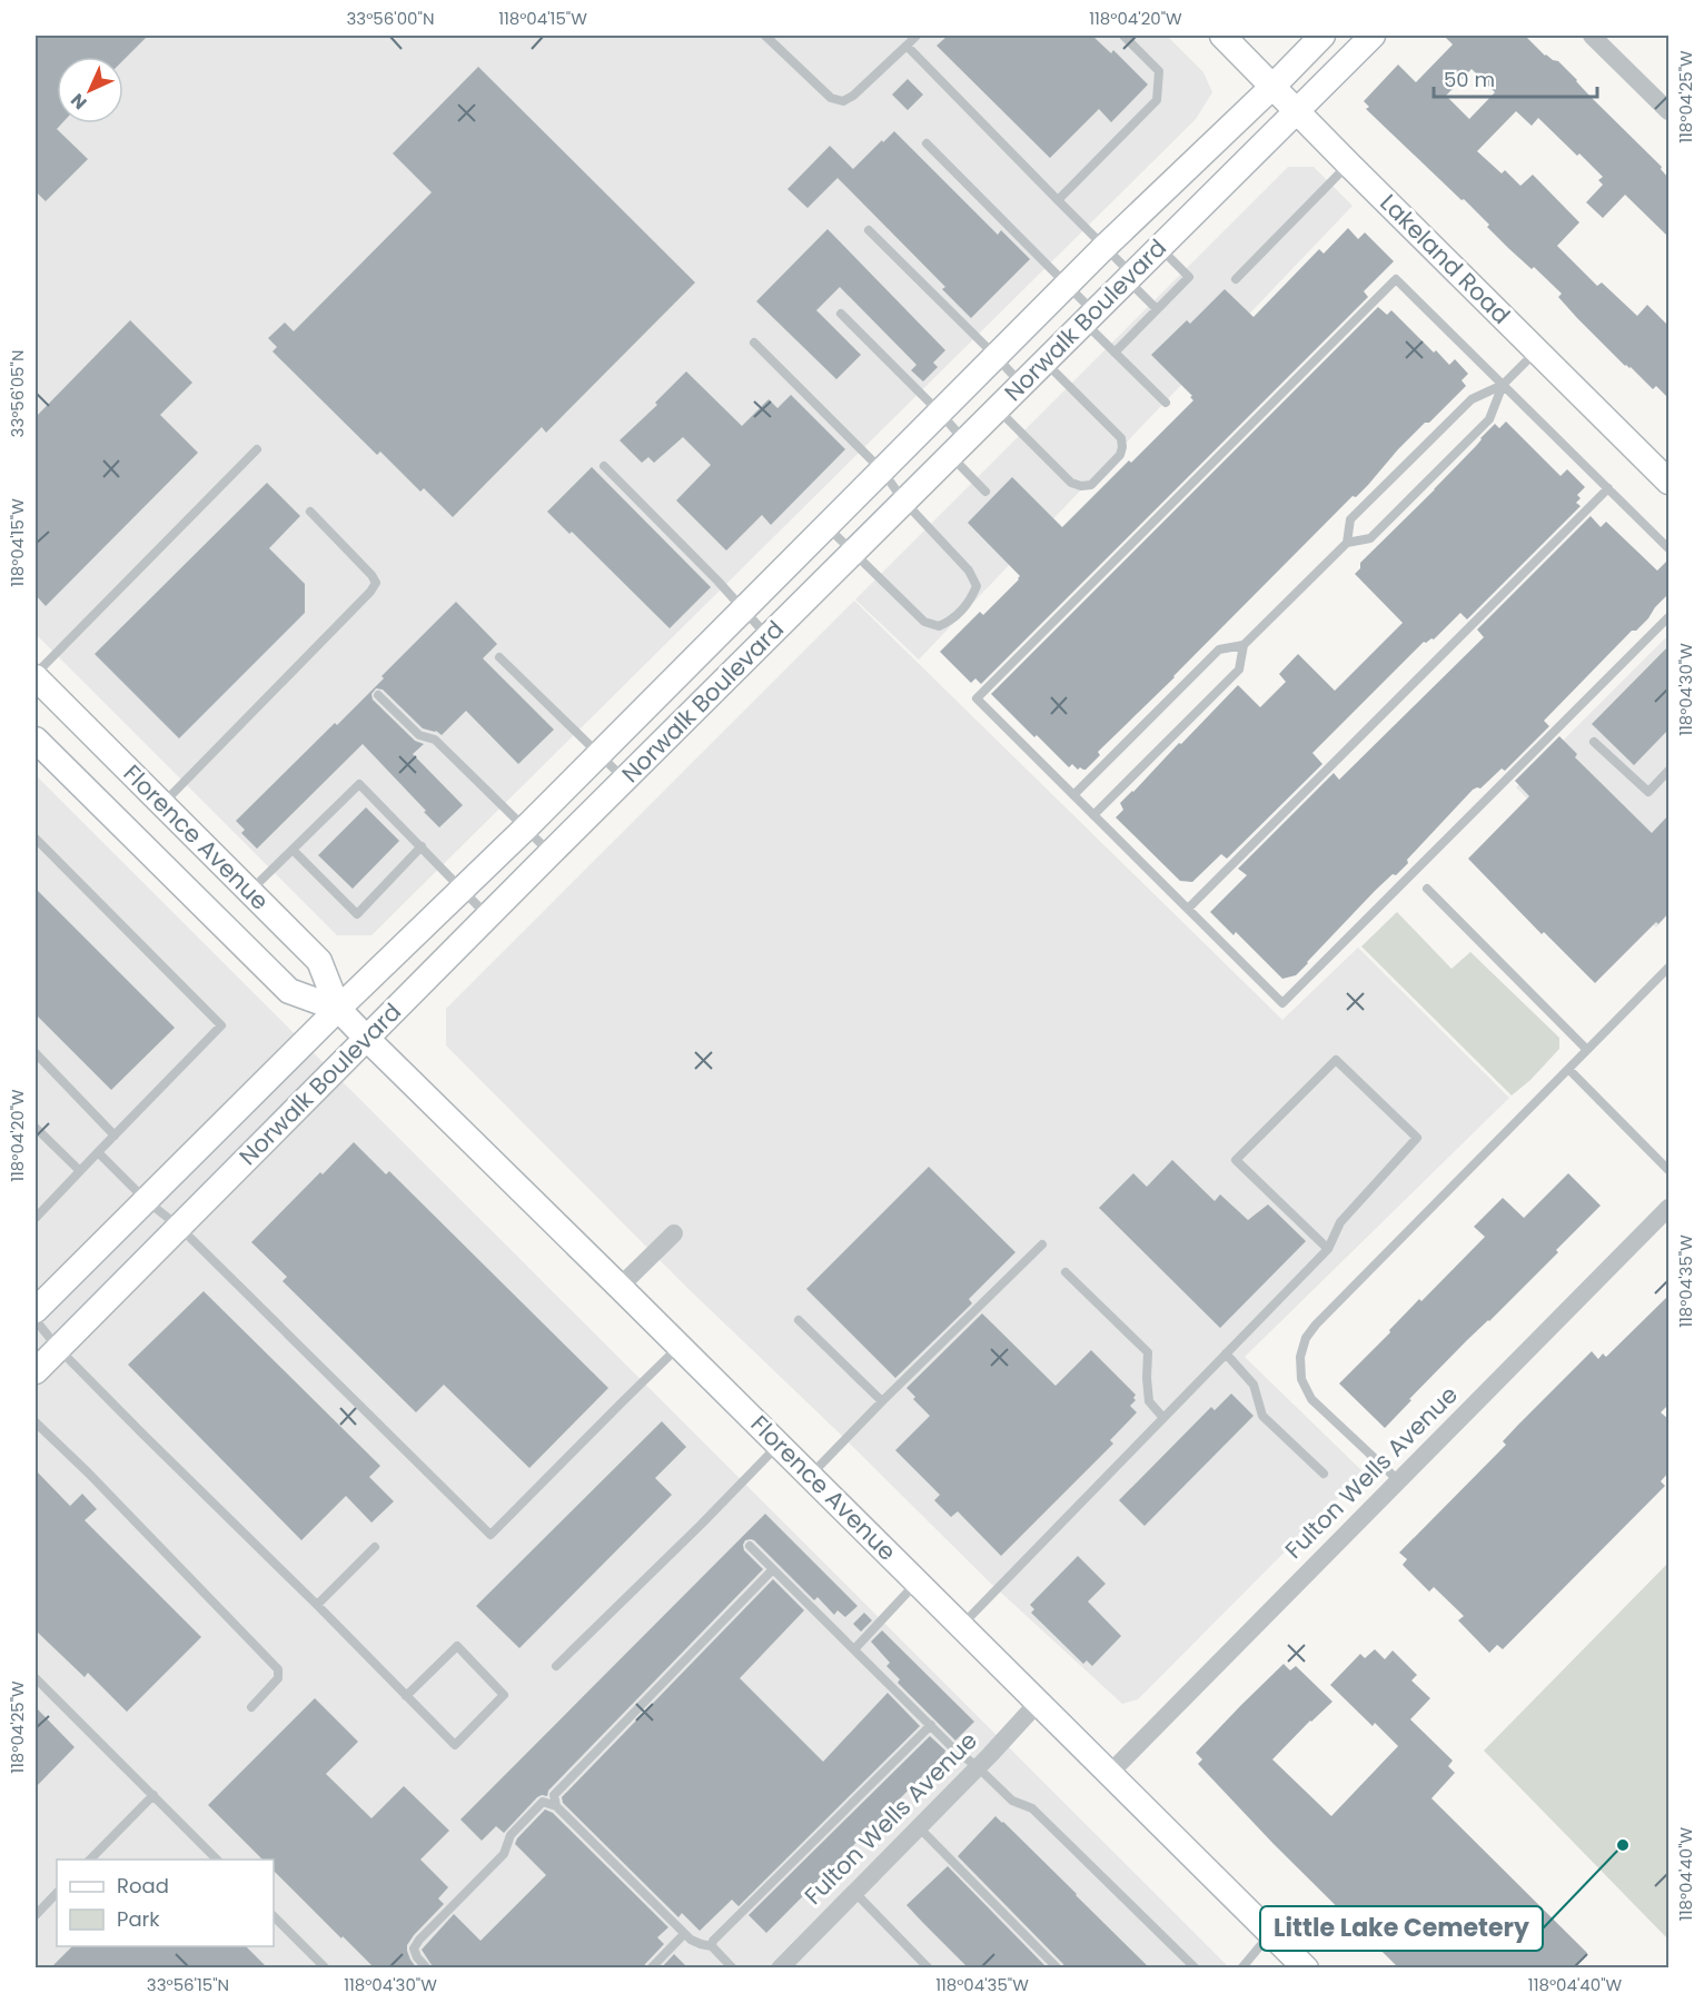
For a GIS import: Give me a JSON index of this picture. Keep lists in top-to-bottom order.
{
  "streets": {
    "main road": ["Lakeland Road", "Norwalk Boulevard", "Florence Avenue"],
    "street": ["Fulton Wells Avenue"]
  },
  "crossings": [
    ["Lakeland Road", "Norwalk Boulevard"],
    ["Norwalk Boulevard", "Florence Avenue"],
    ["Florence Avenue", "Fulton Wells Avenue"]
  ],
  "places": ["Little Lake Cemetery"],
  "legend": ["Road", "Park"],
  "scale_bar": "50 m",
  "north": "bottom left",
  "coordinates": [
    "33°56'00\"N",
    "118°04'15\"W",
    "118°04'20\"W",
    "118°04'25\"W",
    "33°56'05\"N",
    "118°04'30\"W",
    "118°04'35\"W",
    "118°04'40\"W",
    "33°56'15\"N"
  ]
}
